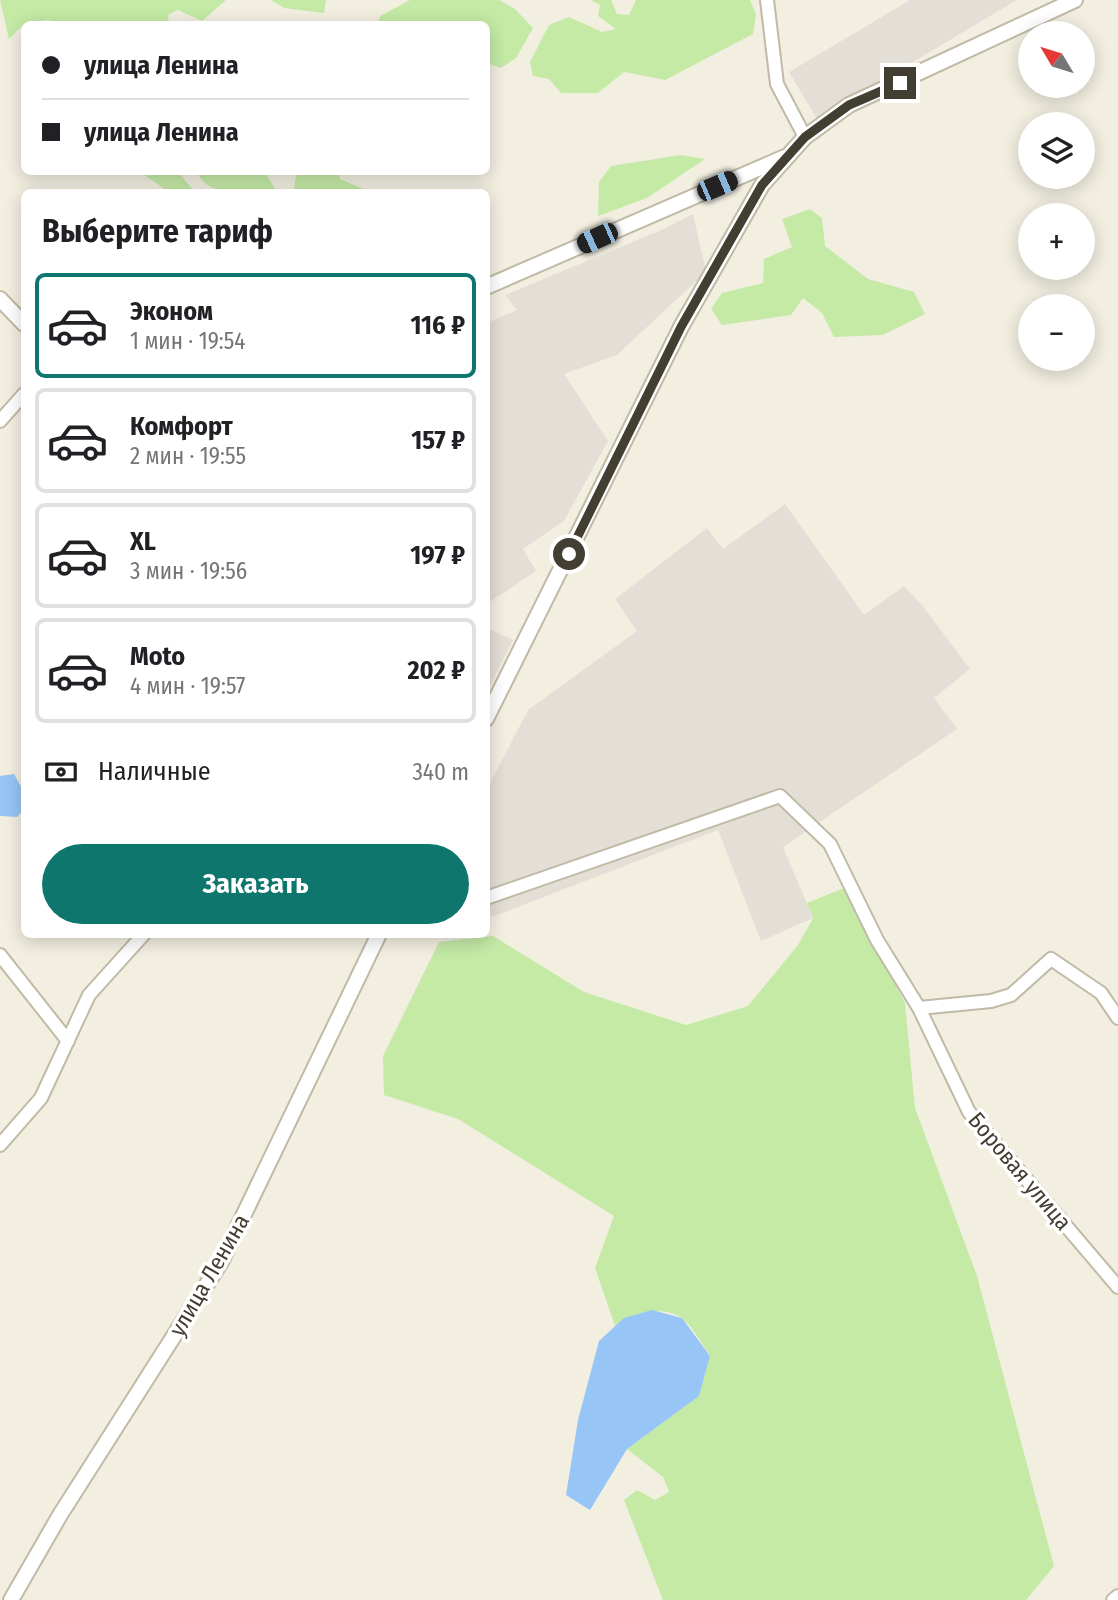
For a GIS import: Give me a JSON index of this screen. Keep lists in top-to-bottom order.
{
  "streets": {
    "street": ["Боровая улица", "улица Ленина"]
  },
  "north": "top left",
  "page": {
    "map_buttons": ["+", "−"],
    "banner": ["улица Ленина", "улица Ленина"],
    "heading": "Выберите тариф",
    "list": [
      {
        "name": "Эконом",
        "note": "1 мин · 19:54",
        "value": "116 ₽"
      },
      {
        "name": "Комфорт",
        "note": "2 мин · 19:55",
        "value": "157 ₽"
      },
      {
        "name": "XL",
        "note": "3 мин · 19:56",
        "value": "197 ₽"
      },
      {
        "name": "Moto",
        "note": "4 мин · 19:57",
        "value": "202 ₽"
      }
    ],
    "pay": ["Наличные", "340 m"],
    "buttons": "Заказать"
  }
}
